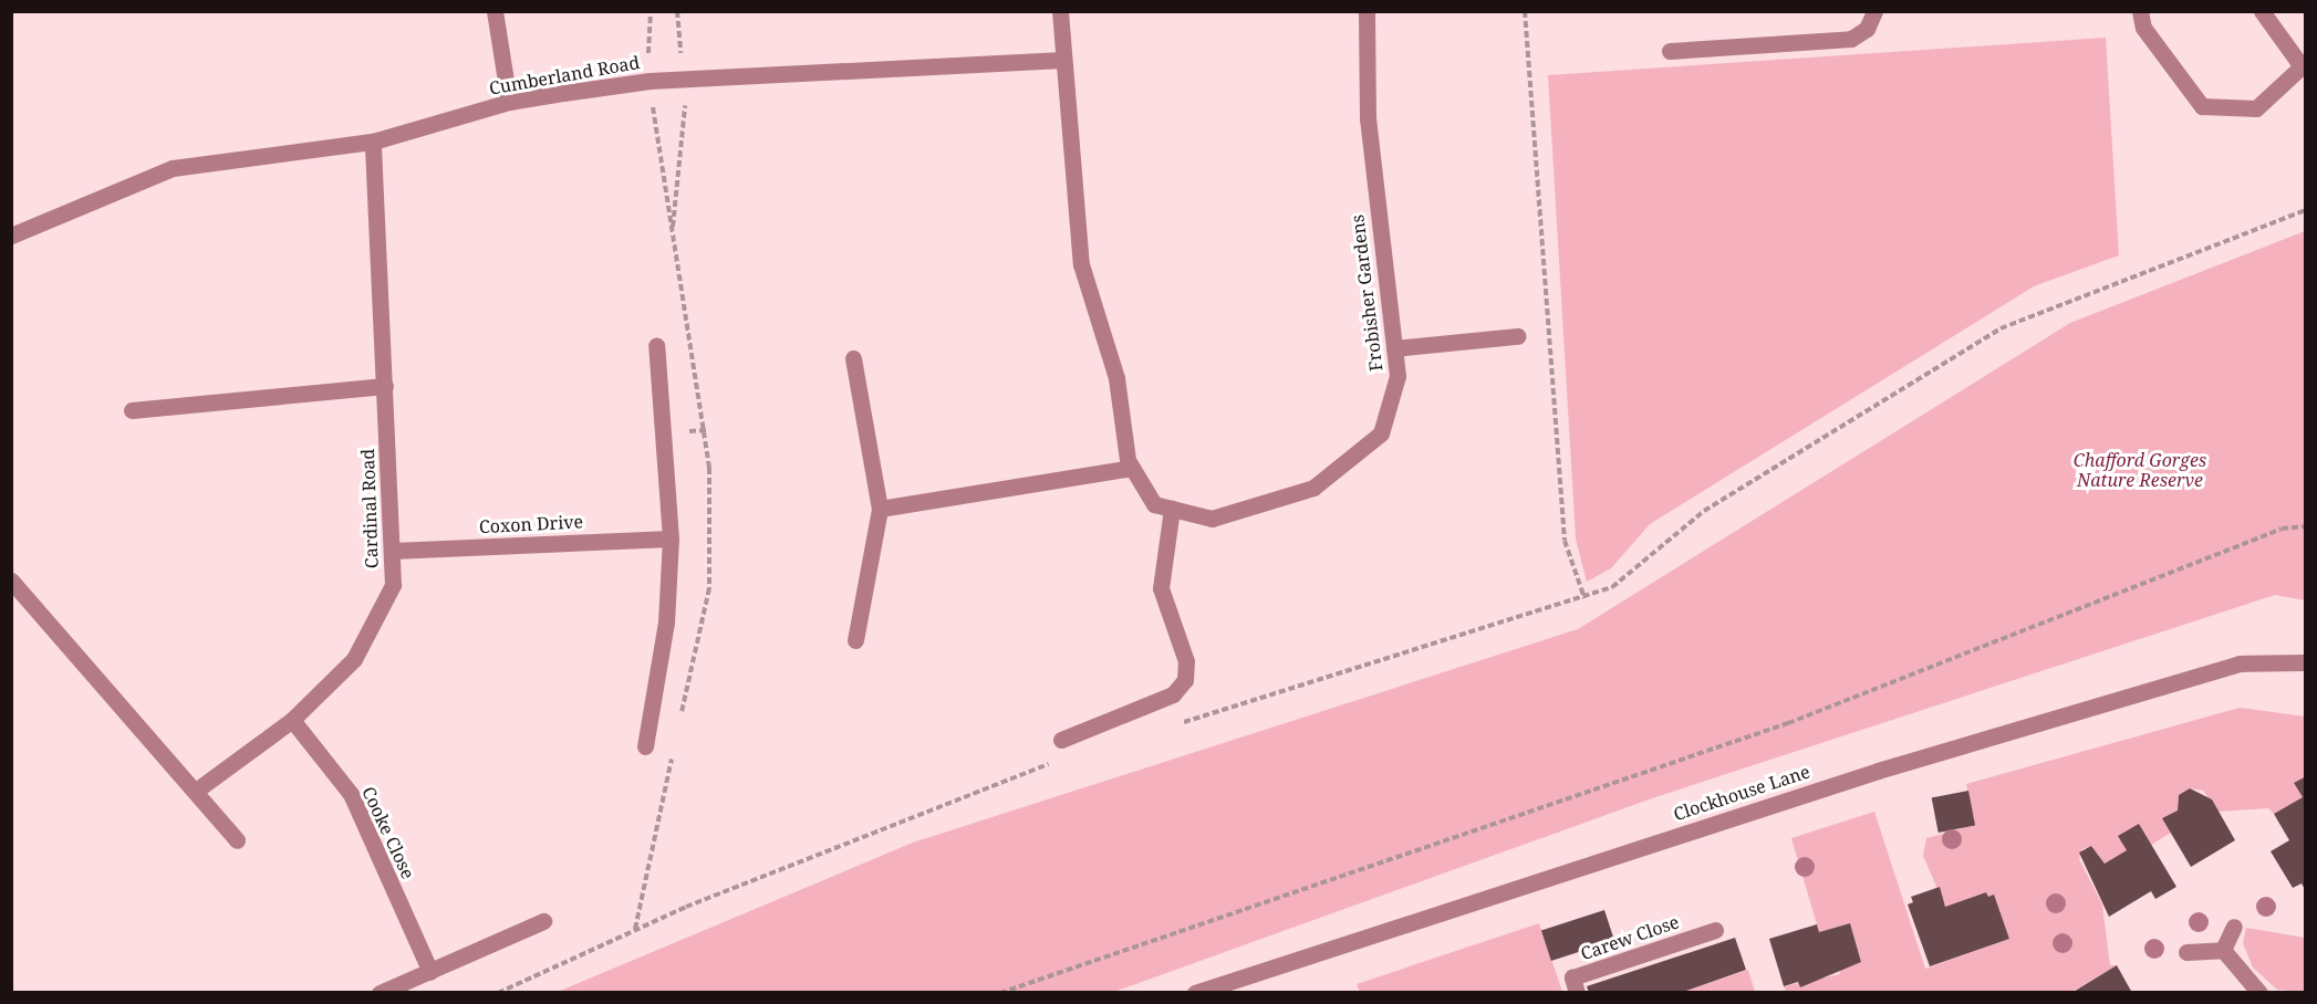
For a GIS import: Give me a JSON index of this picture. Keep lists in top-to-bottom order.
{
  "streets": {
    "street": [
      "Cumberland Road",
      "Frobisher Gardens",
      "Cardinal Road",
      "Coxon Drive",
      "Clockhouse Lane",
      "Cooke Close",
      "Carew Close"
    ]
  },
  "crossings": [
    ["Cumberland Road", "Frobisher Gardens"],
    ["Cumberland Road", "Cardinal Road"],
    ["Cardinal Road", "Coxon Drive"],
    ["Cardinal Road", "Cooke Close"]
  ],
  "parks": ["Chafford Gorges Nature Reserve"]
}
